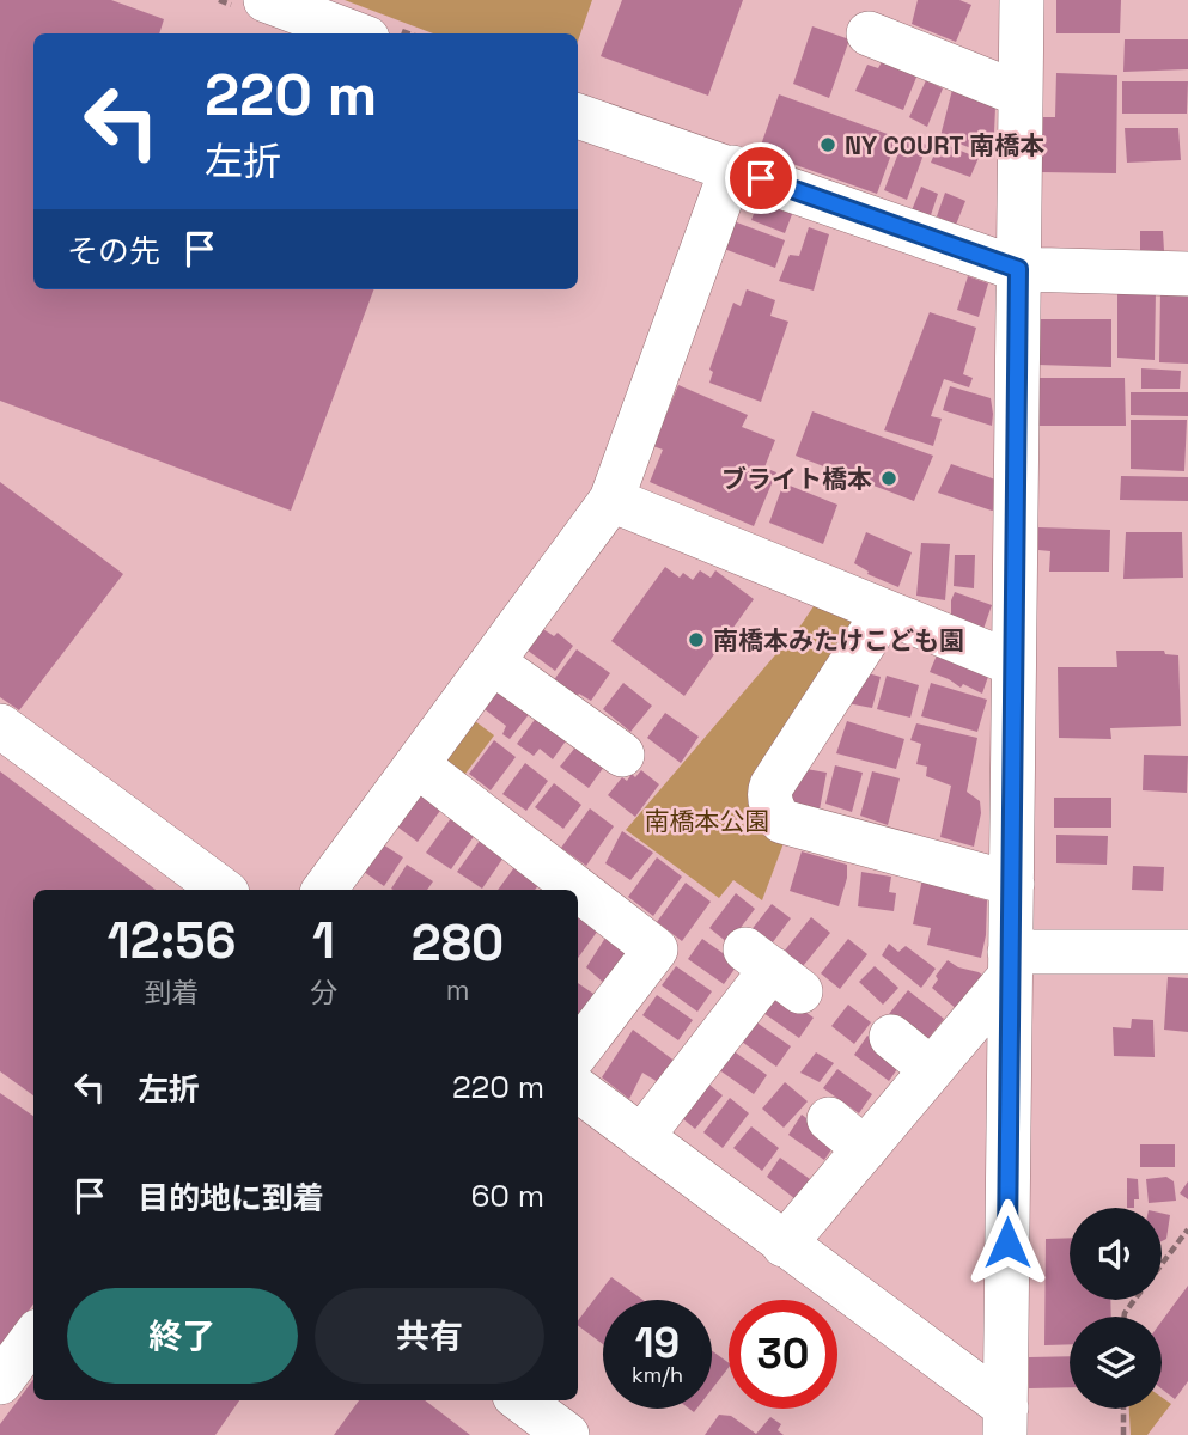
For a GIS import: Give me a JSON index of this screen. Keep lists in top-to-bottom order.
{
  "parks": ["南橋本公園"],
  "places": ["NY COURT 南橋本", "ブライト橋本", "南橋本みたけこども園"],
  "page": {
    "turn": ["220 m", "左折"],
    "then": "その先",
    "eta": [
      "12:56",
      "到着",
      "1",
      "分",
      "280",
      "m"
    ],
    "list": [
      {
        "name": "左折",
        "value": "220 m"
      },
      {
        "name": "目的地に到着",
        "value": "60 m"
      }
    ],
    "buttons": ["終了", "共有"],
    "speed": "19 km/h",
    "limit": "30"
  }
}
